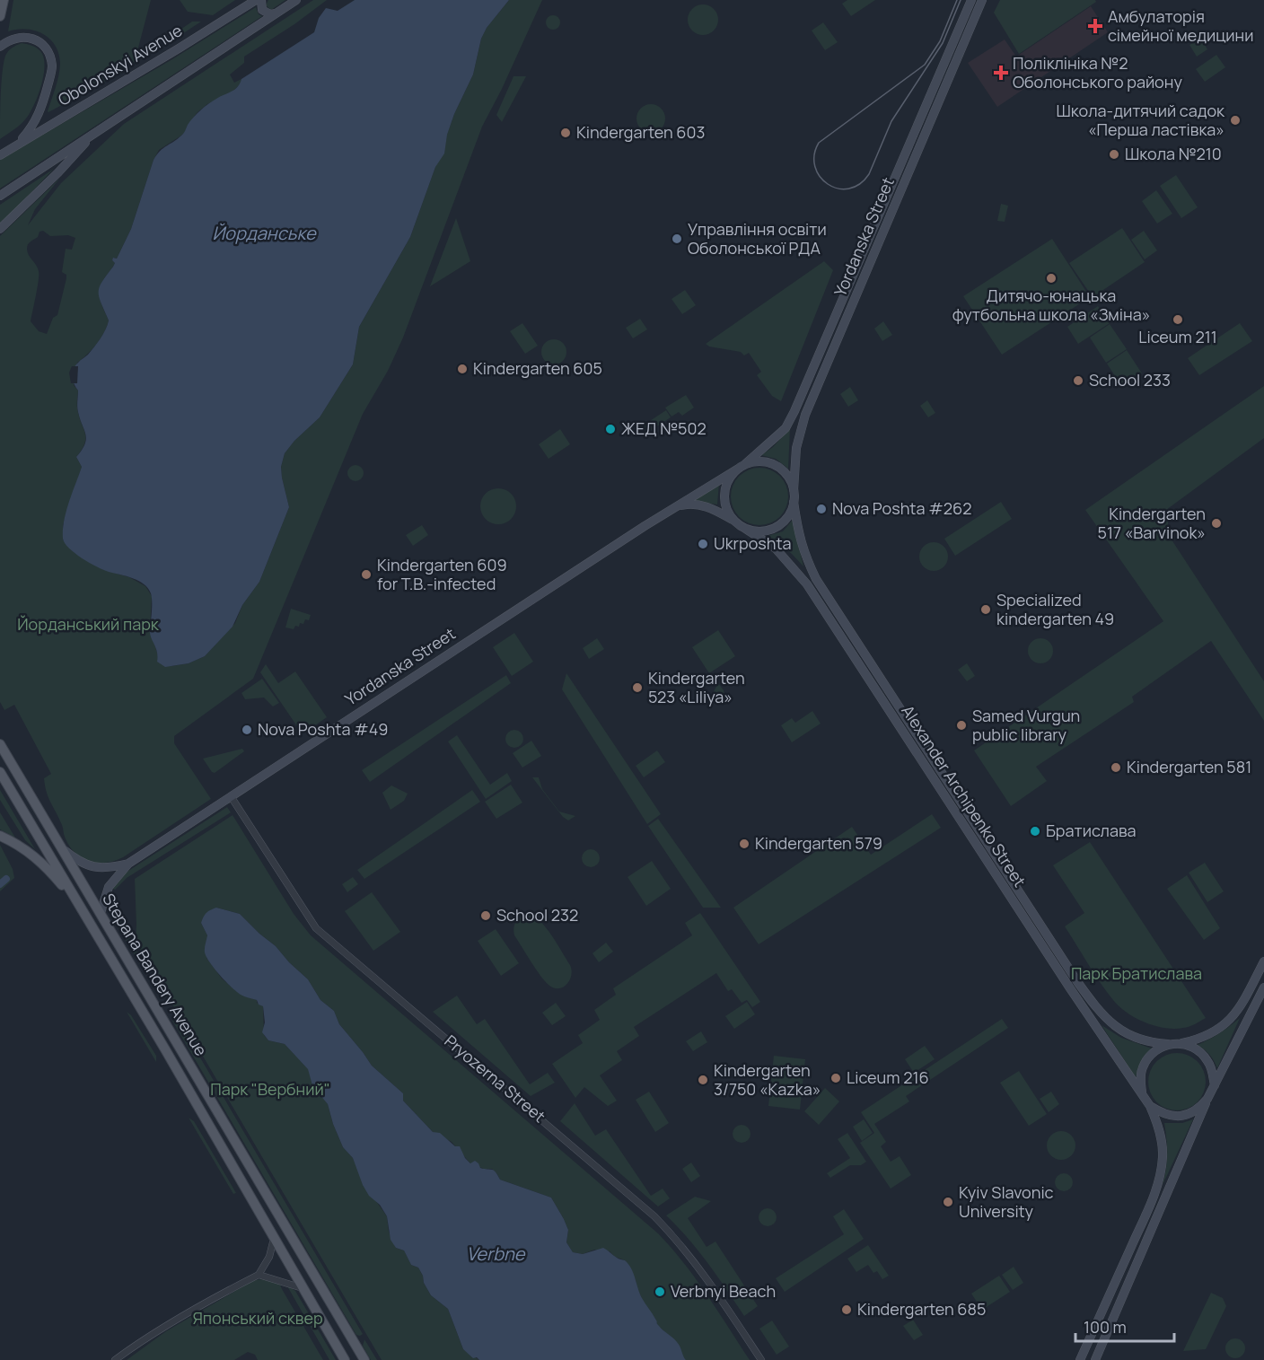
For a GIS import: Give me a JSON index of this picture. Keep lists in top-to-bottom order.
{
  "streets": {
    "main road": [
      "Obolonskyi Avenue",
      "Yordanska Street",
      "Alexander Archipenko Street",
      "Stepana Bandery Avenue"
    ],
    "street": ["Pryozerna Street"]
  },
  "crossings": [
    ["Yordanska Street", "Alexander Archipenko Street"],
    ["Yordanska Street", "Pryozerna Street"]
  ],
  "water": ["Йорданське", "Verbne"],
  "parks": [
    "Йорданський парк",
    "Парк Братислава",
    "Парк \"Вербний\"",
    "Японський сквер"
  ],
  "places": {
    "health": ["Амбулаторія сімейної медицини", "Поліклініка №2 Оболонського району"],
    "other": [
      "Школа-дитячий садок «Перша ластівка»",
      "Kindergarten 603",
      "Школа №210",
      "Управління освіти Оболонської РДА",
      "Дитячо-юнацька футбольна школа «Зміна»",
      "Liceum 211",
      "Kindergarten 605",
      "School 233",
      "ЖЕД №502",
      "Nova Poshta #262",
      "Kindergarten 517 «Barvinok»",
      "Ukrposhta",
      "Kindergarten 609 for T.B.-infected",
      "Specialized kindergarten 49",
      "Kindergarten 523 «Liliya»",
      "Samed Vurgun public library",
      "Nova Poshta #49",
      "Kindergarten 581",
      "Братислава",
      "Kindergarten 579",
      "School 232",
      "Liceum 216",
      "Kindergarten 3/750 «Kazka»",
      "Kyiv Slavonic University",
      "Verbnyi Beach",
      "Kindergarten 685"
    ]
  },
  "scale_bar": "100 m"
}
